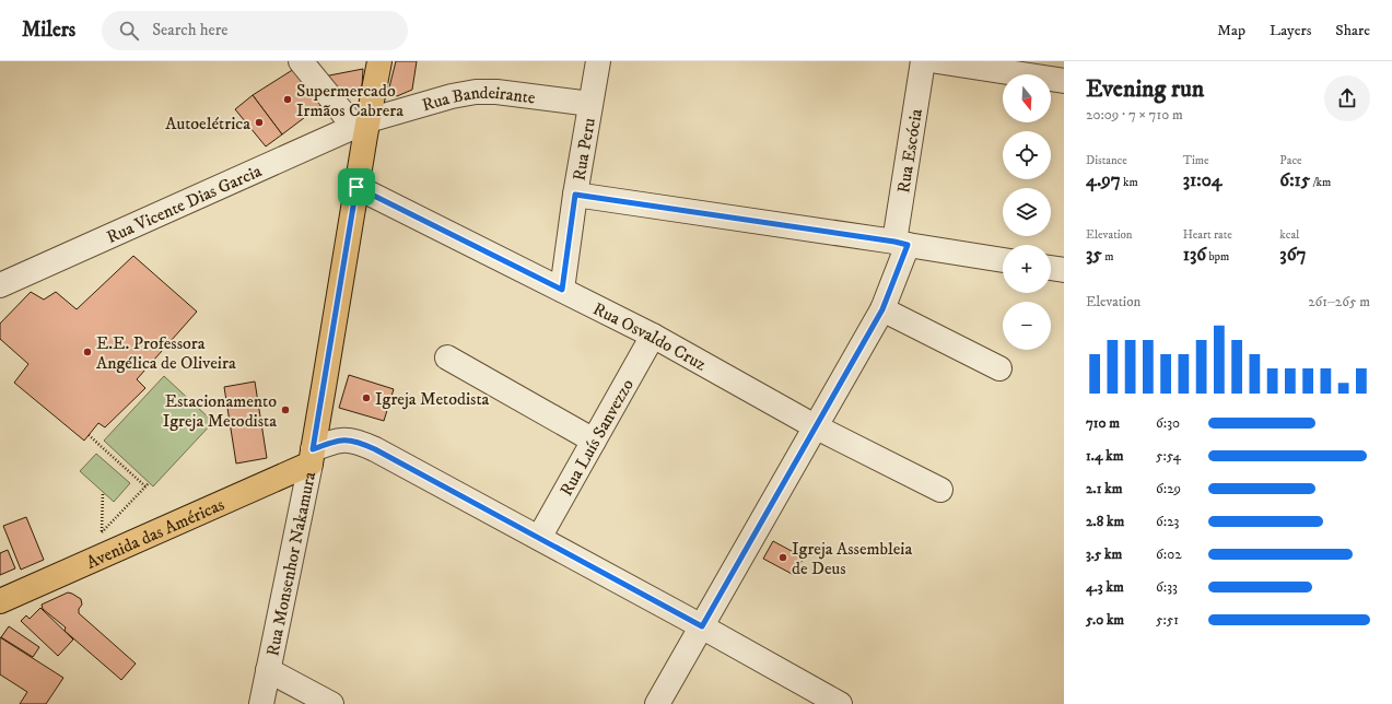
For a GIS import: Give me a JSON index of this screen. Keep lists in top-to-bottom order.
{
  "streets": {
    "main road": ["Avenida das Américas", "Rua Monsenhor Nakamura"],
    "street": [
      "Rua Bandeirante",
      "Rua Peru",
      "Rua Escócia",
      "Rua Vicente Dias Garcia",
      "Rua Osvaldo Cruz",
      "Rua Luís Sanvezzo"
    ]
  },
  "crossings": [
    ["Rua Bandeirante", "Rua Peru"],
    ["Rua Bandeirante", "Rua Vicente Dias Garcia"],
    ["Rua Bandeirante", "Rua Monsenhor Nakamura"],
    ["Rua Peru", "Rua Osvaldo Cruz"],
    ["Rua Escócia", "Rua Osvaldo Cruz"],
    ["Rua Vicente Dias Garcia", "Rua Monsenhor Nakamura"],
    ["Rua Osvaldo Cruz", "Rua Luís Sanvezzo"],
    ["Rua Osvaldo Cruz", "Rua Monsenhor Nakamura"],
    ["Avenida das Américas", "Rua Monsenhor Nakamura"]
  ],
  "places": [
    "Supermercado Irmãos Cabrera",
    "Autoelétrica",
    "E.E. Professora Angélica de Oliveira",
    "Igreja Metodista",
    "Estacionamento Igreja Metodista",
    "Igreja Assembleia de Deus"
  ],
  "north": "bottom",
  "page": {
    "header": "Milers",
    "search": "Search here",
    "nav": ["Map", "Layers", "Share"],
    "heading": ["Evening run", "20:09 · 7 × 710 m"],
    "map_buttons": ["+", "−"],
    "stats": [
      ["Distance", "4.97 km"],
      ["Time", "31:04"],
      ["Pace", "6:15 /km"],
      ["Elevation", "35 m"],
      ["Heart rate", "136 bpm"],
      ["kcal", "367"]
    ],
    "chart": ["Elevation", "261–265 m"],
    "list": [
      {
        "name": "710 m",
        "note": "6:30"
      },
      {
        "name": "1.4 km",
        "note": "5:54"
      },
      {
        "name": "2.1 km",
        "note": "6:29"
      },
      {
        "name": "2.8 km",
        "note": "6:23"
      },
      {
        "name": "3.5 km",
        "note": "6:02"
      },
      {
        "name": "4.3 km",
        "note": "6:33"
      },
      {
        "name": "5.0 km",
        "note": "5:51"
      }
    ]
  }
}
